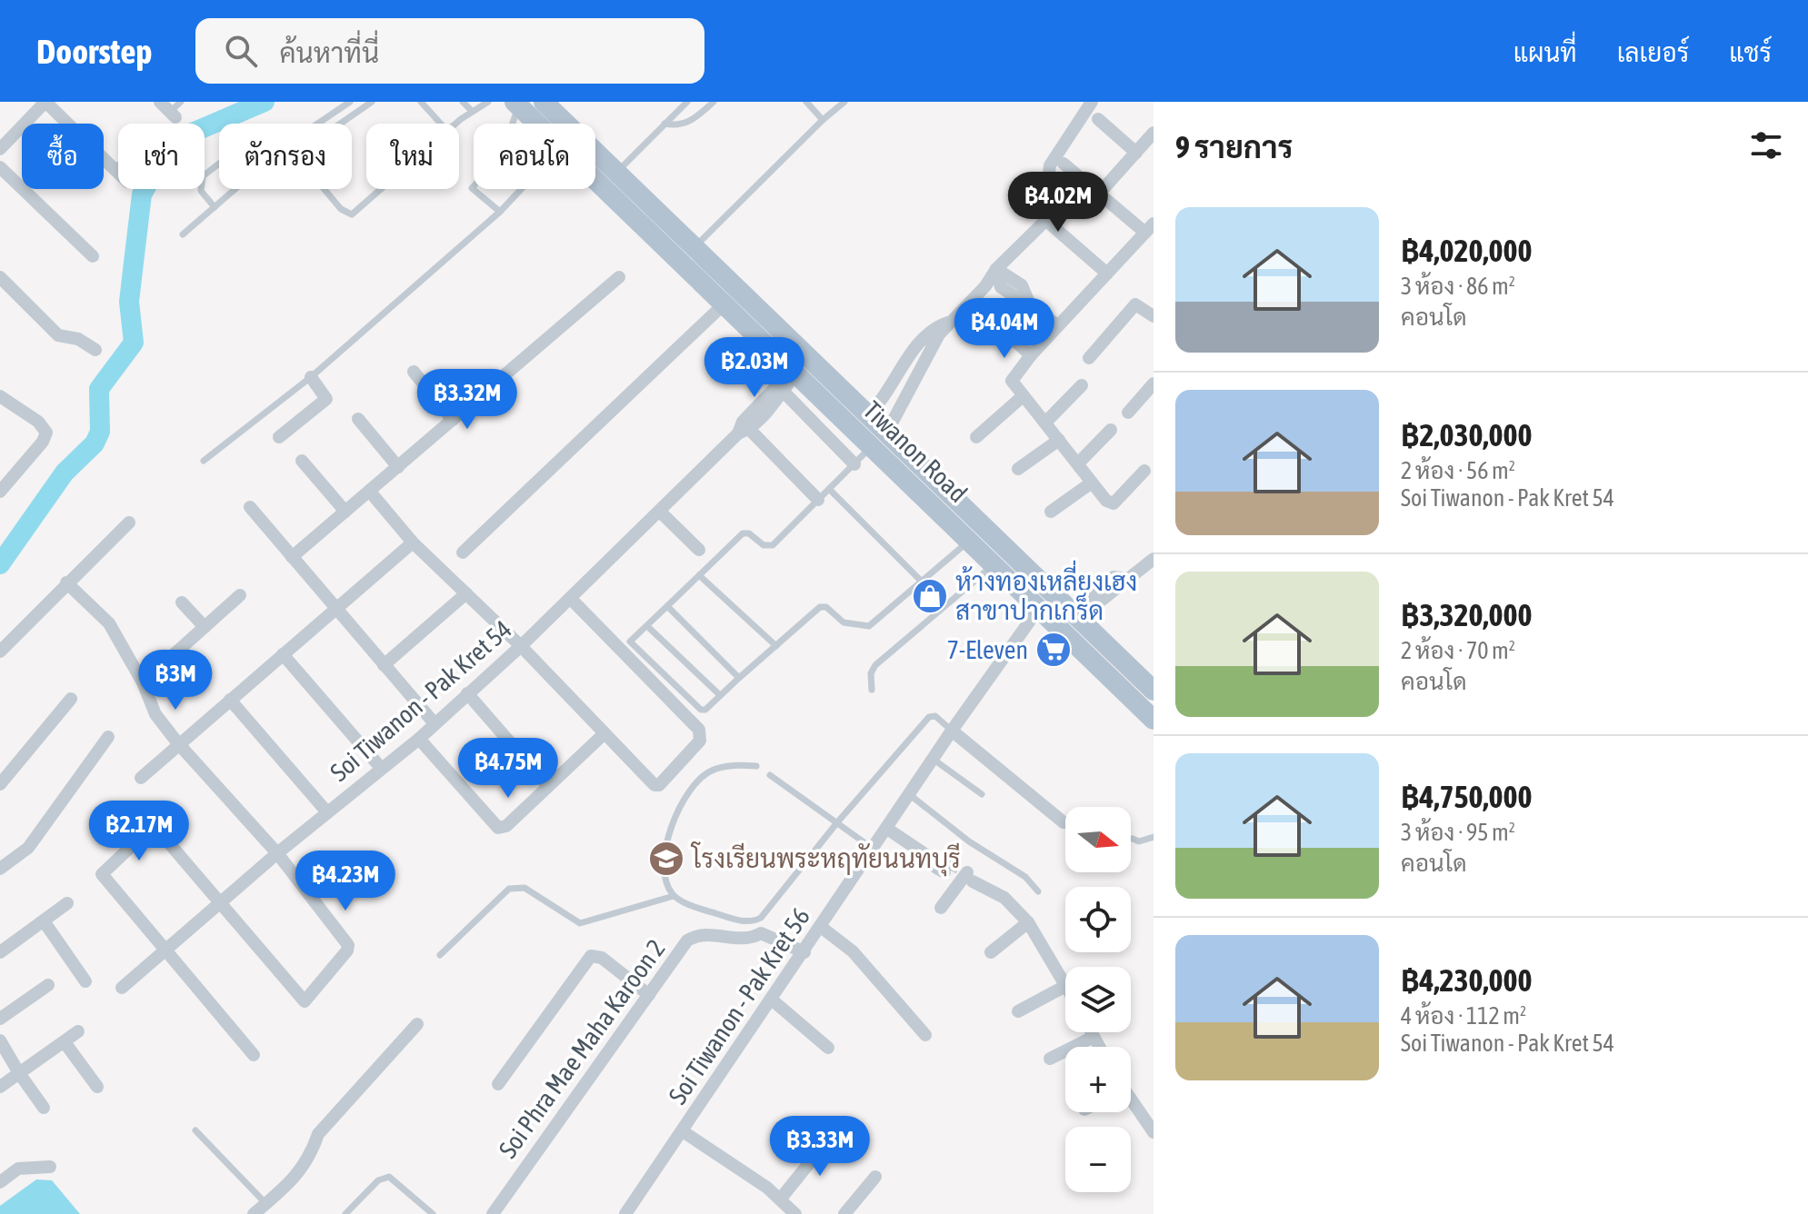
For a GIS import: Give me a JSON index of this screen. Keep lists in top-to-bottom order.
{
  "streets": {
    "main road": ["Tiwanon Road"],
    "street": ["Soi Tiwanon - Pak Kret 54", "Soi Tiwanon - Pak Kret 56", "Soi Phra Mae Maha Karoon 2"]
  },
  "crossings": [
    ["Tiwanon Road", "Soi Tiwanon - Pak Kret 54"],
    ["Tiwanon Road", "Soi Tiwanon - Pak Kret 56"],
    ["Soi Tiwanon - Pak Kret 56", "Soi Phra Mae Maha Karoon 2"]
  ],
  "places": {
    "shop": ["ห้างทองเหลี่ยงเฮง สาขาปากเกร็ด"],
    "supermarket": ["7-Eleven"],
    "school or university": ["โรงเรียนพระหฤทัยนนทบุรี"]
  },
  "north": "right",
  "page": {
    "header": "Doorstep",
    "search": "ค้นหาที่นี่",
    "nav": ["แผนที่", "เลเยอร์", "แชร์"],
    "heading": "9 รายการ",
    "chip": [
      "ซื้อ",
      "เช่า",
      "ตัวกรอง",
      "ใหม่",
      "คอนโด"
    ],
    "price": [
      "฿4.02M",
      "฿4.04M",
      "฿2.03M",
      "฿3.32M",
      "฿3M",
      "฿4.75M",
      "฿2.17M",
      "฿4.23M",
      "฿3.33M"
    ],
    "list": [
      {
        "name": "฿4,020,000",
        "note": "3 ห้อง · 86 m² · คอนโด"
      },
      {
        "name": "฿2,030,000",
        "note": "2 ห้อง · 56 m² · Soi Tiwanon - Pak Kret 54"
      },
      {
        "name": "฿3,320,000",
        "note": "2 ห้อง · 70 m² · คอนโด"
      },
      {
        "name": "฿4,750,000",
        "note": "3 ห้อง · 95 m² · คอนโด"
      },
      {
        "name": "฿4,230,000",
        "note": "4 ห้อง · 112 m² · Soi Tiwanon - Pak Kret 54"
      }
    ],
    "map_buttons": ["+", "−"]
  }
}
